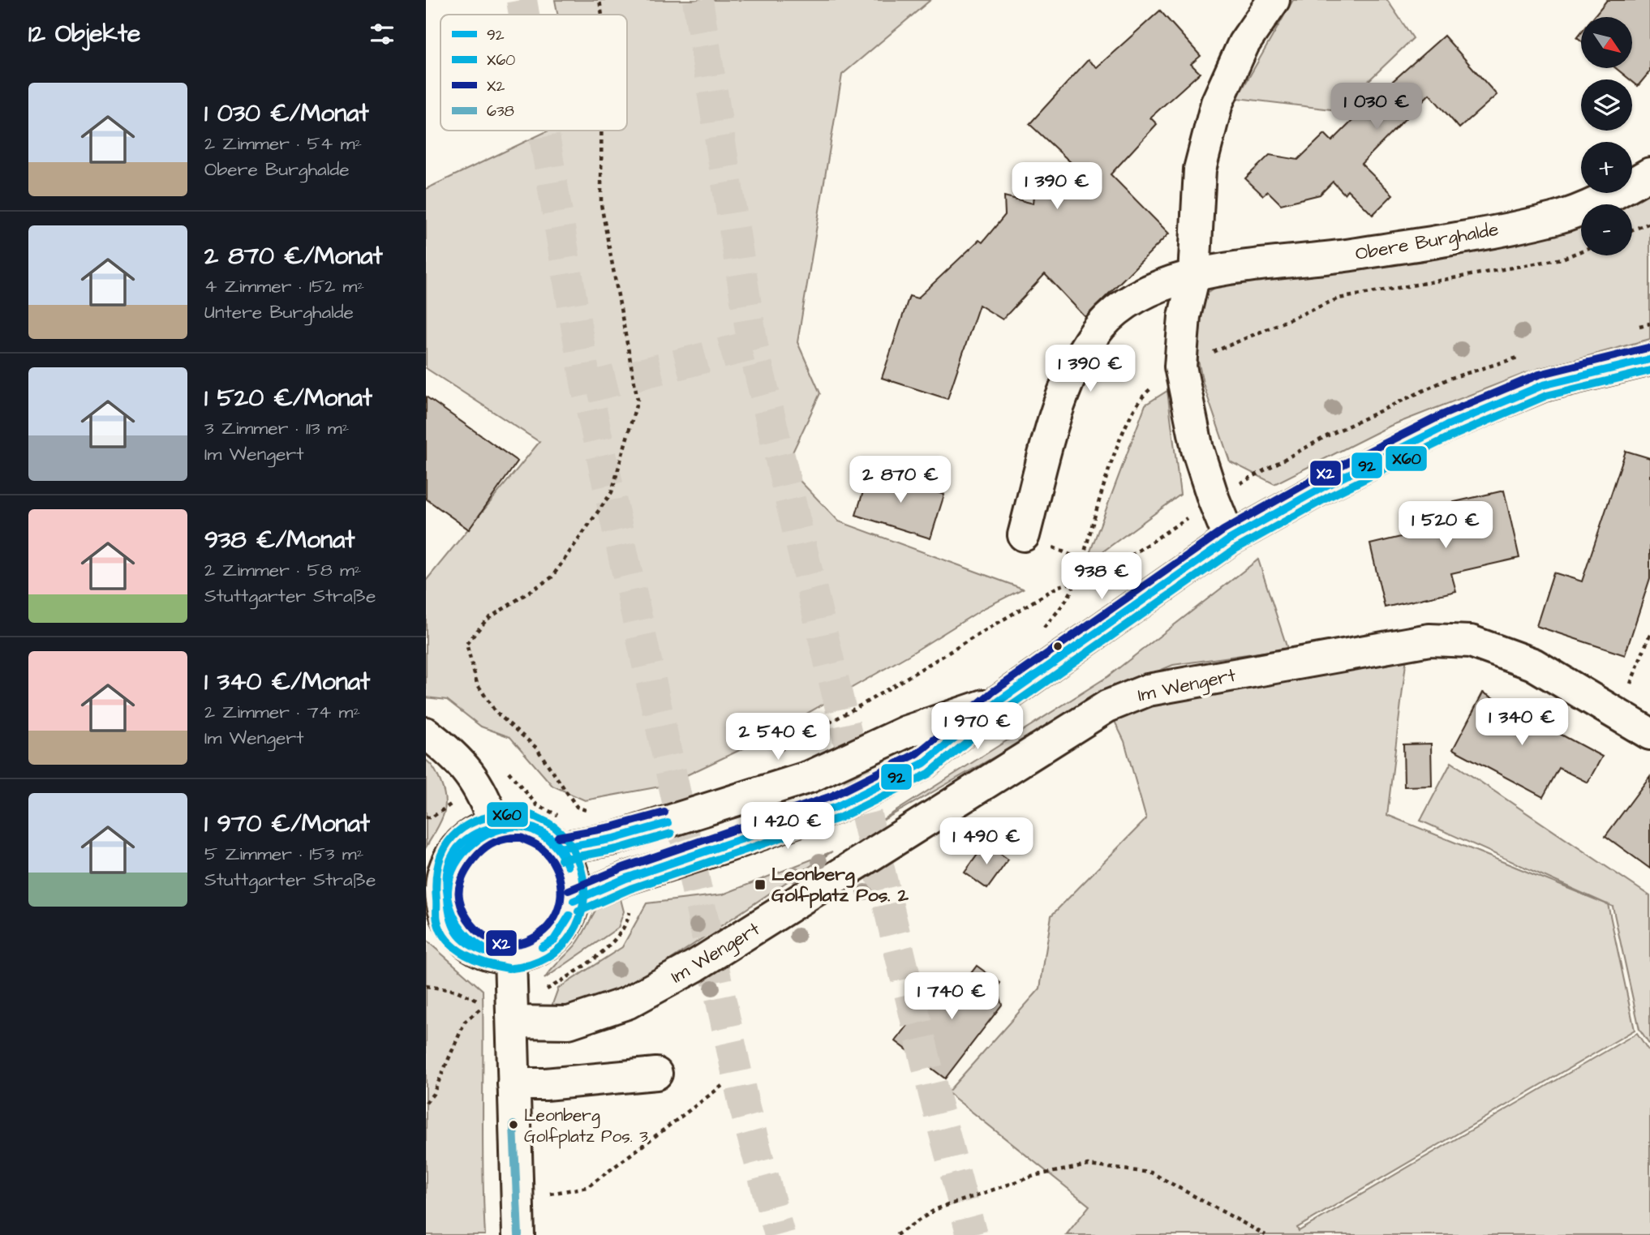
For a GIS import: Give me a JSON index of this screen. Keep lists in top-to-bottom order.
{
  "streets": {
    "street": ["Obere Burghalde", "Im Wengert"]
  },
  "places": {
    "transit": ["Leonberg Golfplatz Pos. 2"],
    "other": ["Leonberg Golfplatz Pos. 3"]
  },
  "lines": [
    "transit line X2",
    "transit line 92",
    "transit line X60",
    "transit line 638"
  ],
  "legend": [
    "92",
    "X60",
    "X2",
    "638"
  ],
  "north": "bottom right",
  "page": {
    "heading": "12 Objekte",
    "map_buttons": ["+", "−"],
    "list": [
      {
        "name": "1 030 €/Monat",
        "note": "2 Zimmer · 54 m² · Obere Burghalde"
      },
      {
        "name": "2 870 €/Monat",
        "note": "4 Zimmer · 152 m² · Untere Burghalde"
      },
      {
        "name": "1 520 €/Monat",
        "note": "3 Zimmer · 113 m² · Im Wengert"
      },
      {
        "name": "938 €/Monat",
        "note": "2 Zimmer · 58 m² · Stuttgarter Straße"
      },
      {
        "name": "1 340 €/Monat",
        "note": "2 Zimmer · 74 m² · Im Wengert"
      },
      {
        "name": "1 970 €/Monat",
        "note": "5 Zimmer · 153 m² · Stuttgarter Straße"
      }
    ],
    "price": [
      "1 030 €",
      "1 390 €",
      "1 390 €",
      "2 870 €",
      "1 520 €",
      "938 €",
      "1 340 €",
      "1 970 €",
      "2 540 €",
      "1 420 €",
      "1 490 €",
      "1 740 €"
    ]
  }
}
